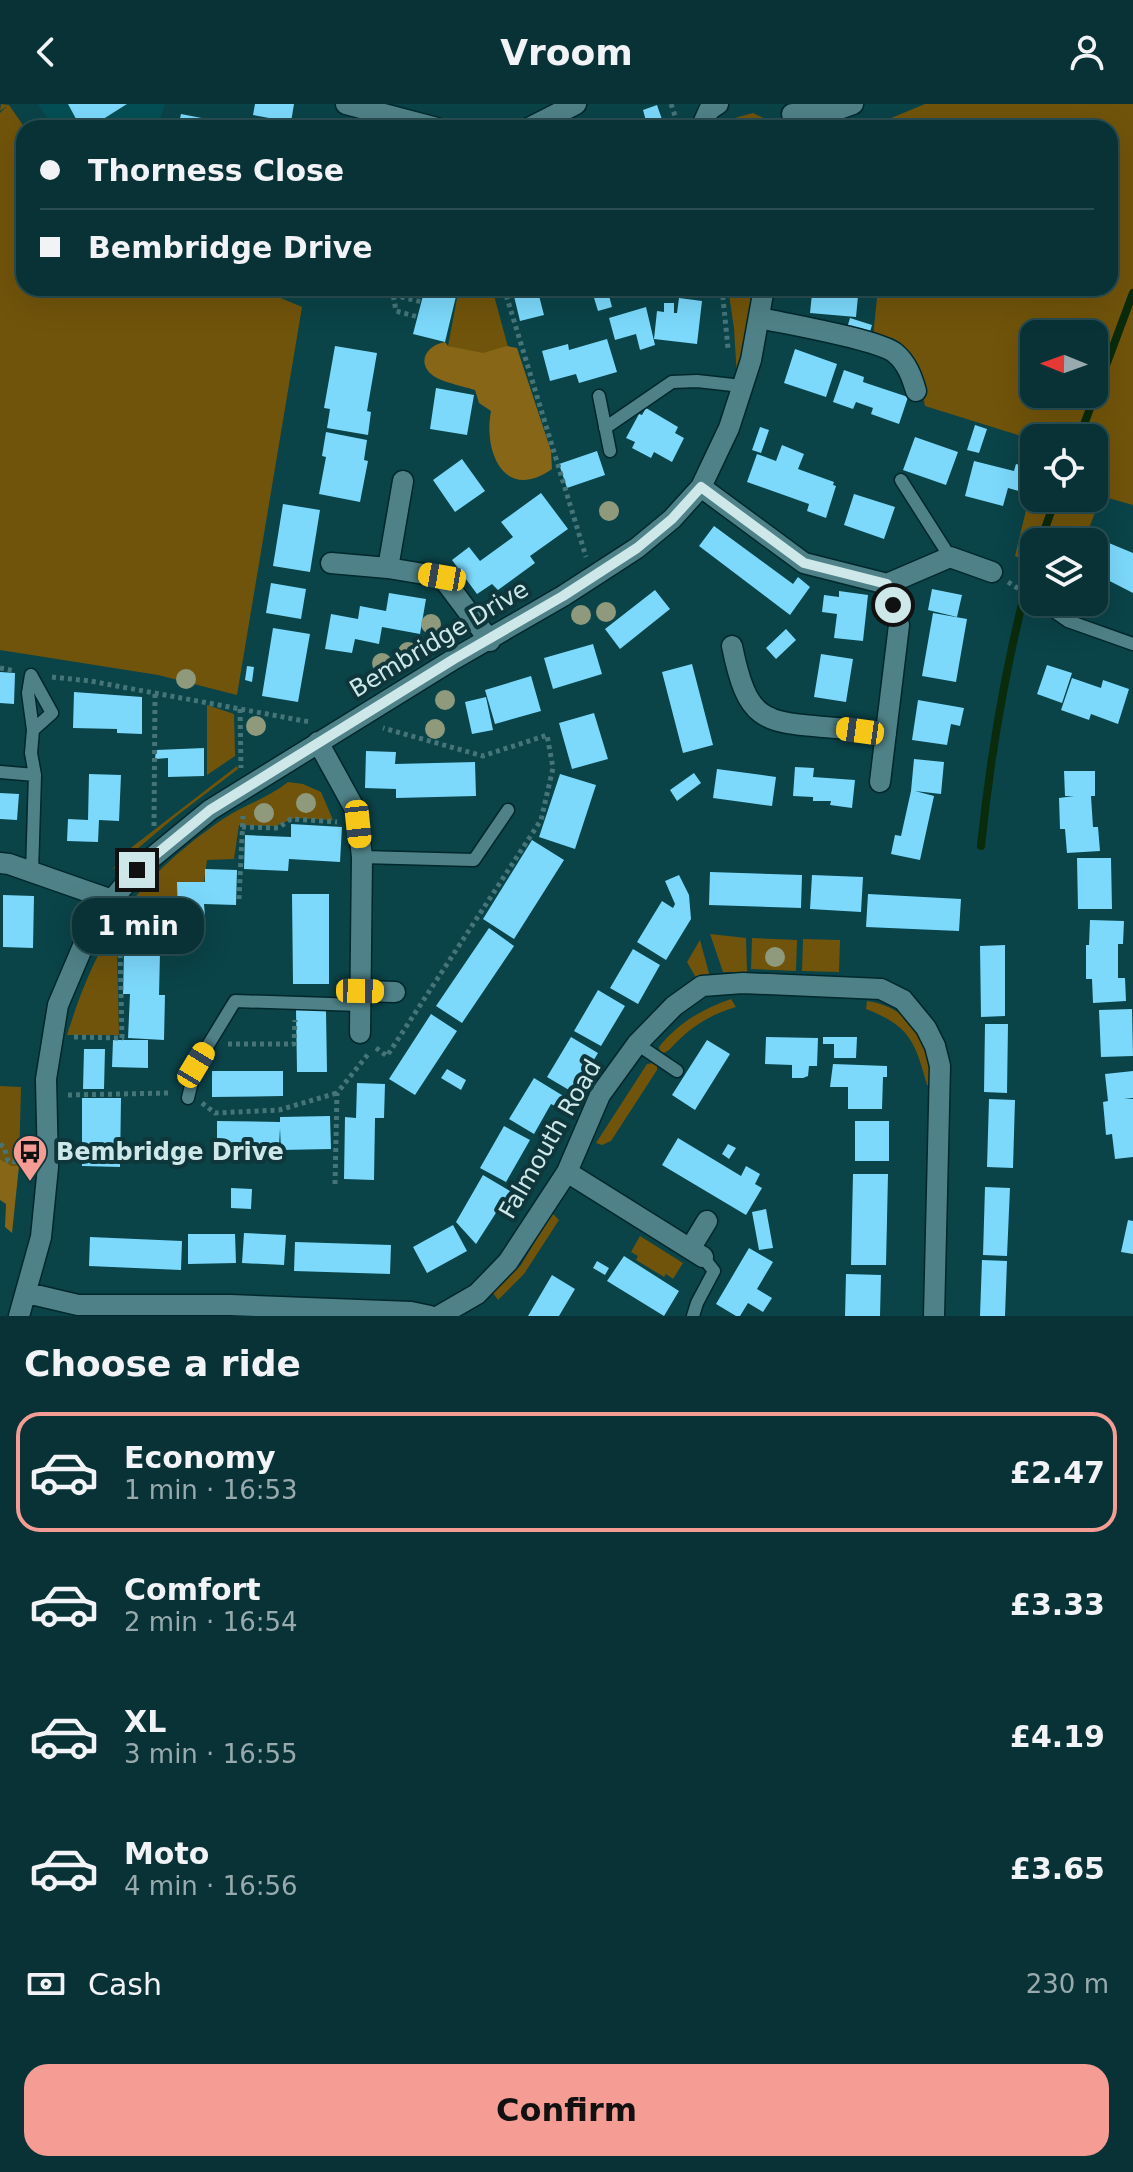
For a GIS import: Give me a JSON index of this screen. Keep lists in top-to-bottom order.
{
  "streets": {
    "street": ["Bembridge Drive", "Falmouth Road"]
  },
  "places": {
    "bus stop": ["Bembridge Drive"]
  },
  "north": "left",
  "page": {
    "header": "Vroom",
    "banner": ["Thorness Close", "Bembridge Drive"],
    "bubble": "1 min",
    "heading": "Choose a ride",
    "list": [
      {
        "name": "Economy",
        "note": "1 min · 16:53",
        "value": "£2.47"
      },
      {
        "name": "Comfort",
        "note": "2 min · 16:54",
        "value": "£3.33"
      },
      {
        "name": "XL",
        "note": "3 min · 16:55",
        "value": "£4.19"
      },
      {
        "name": "Moto",
        "note": "4 min · 16:56",
        "value": "£3.65"
      }
    ],
    "pay": ["Cash", "230 m"],
    "buttons": "Confirm"
  }
}
